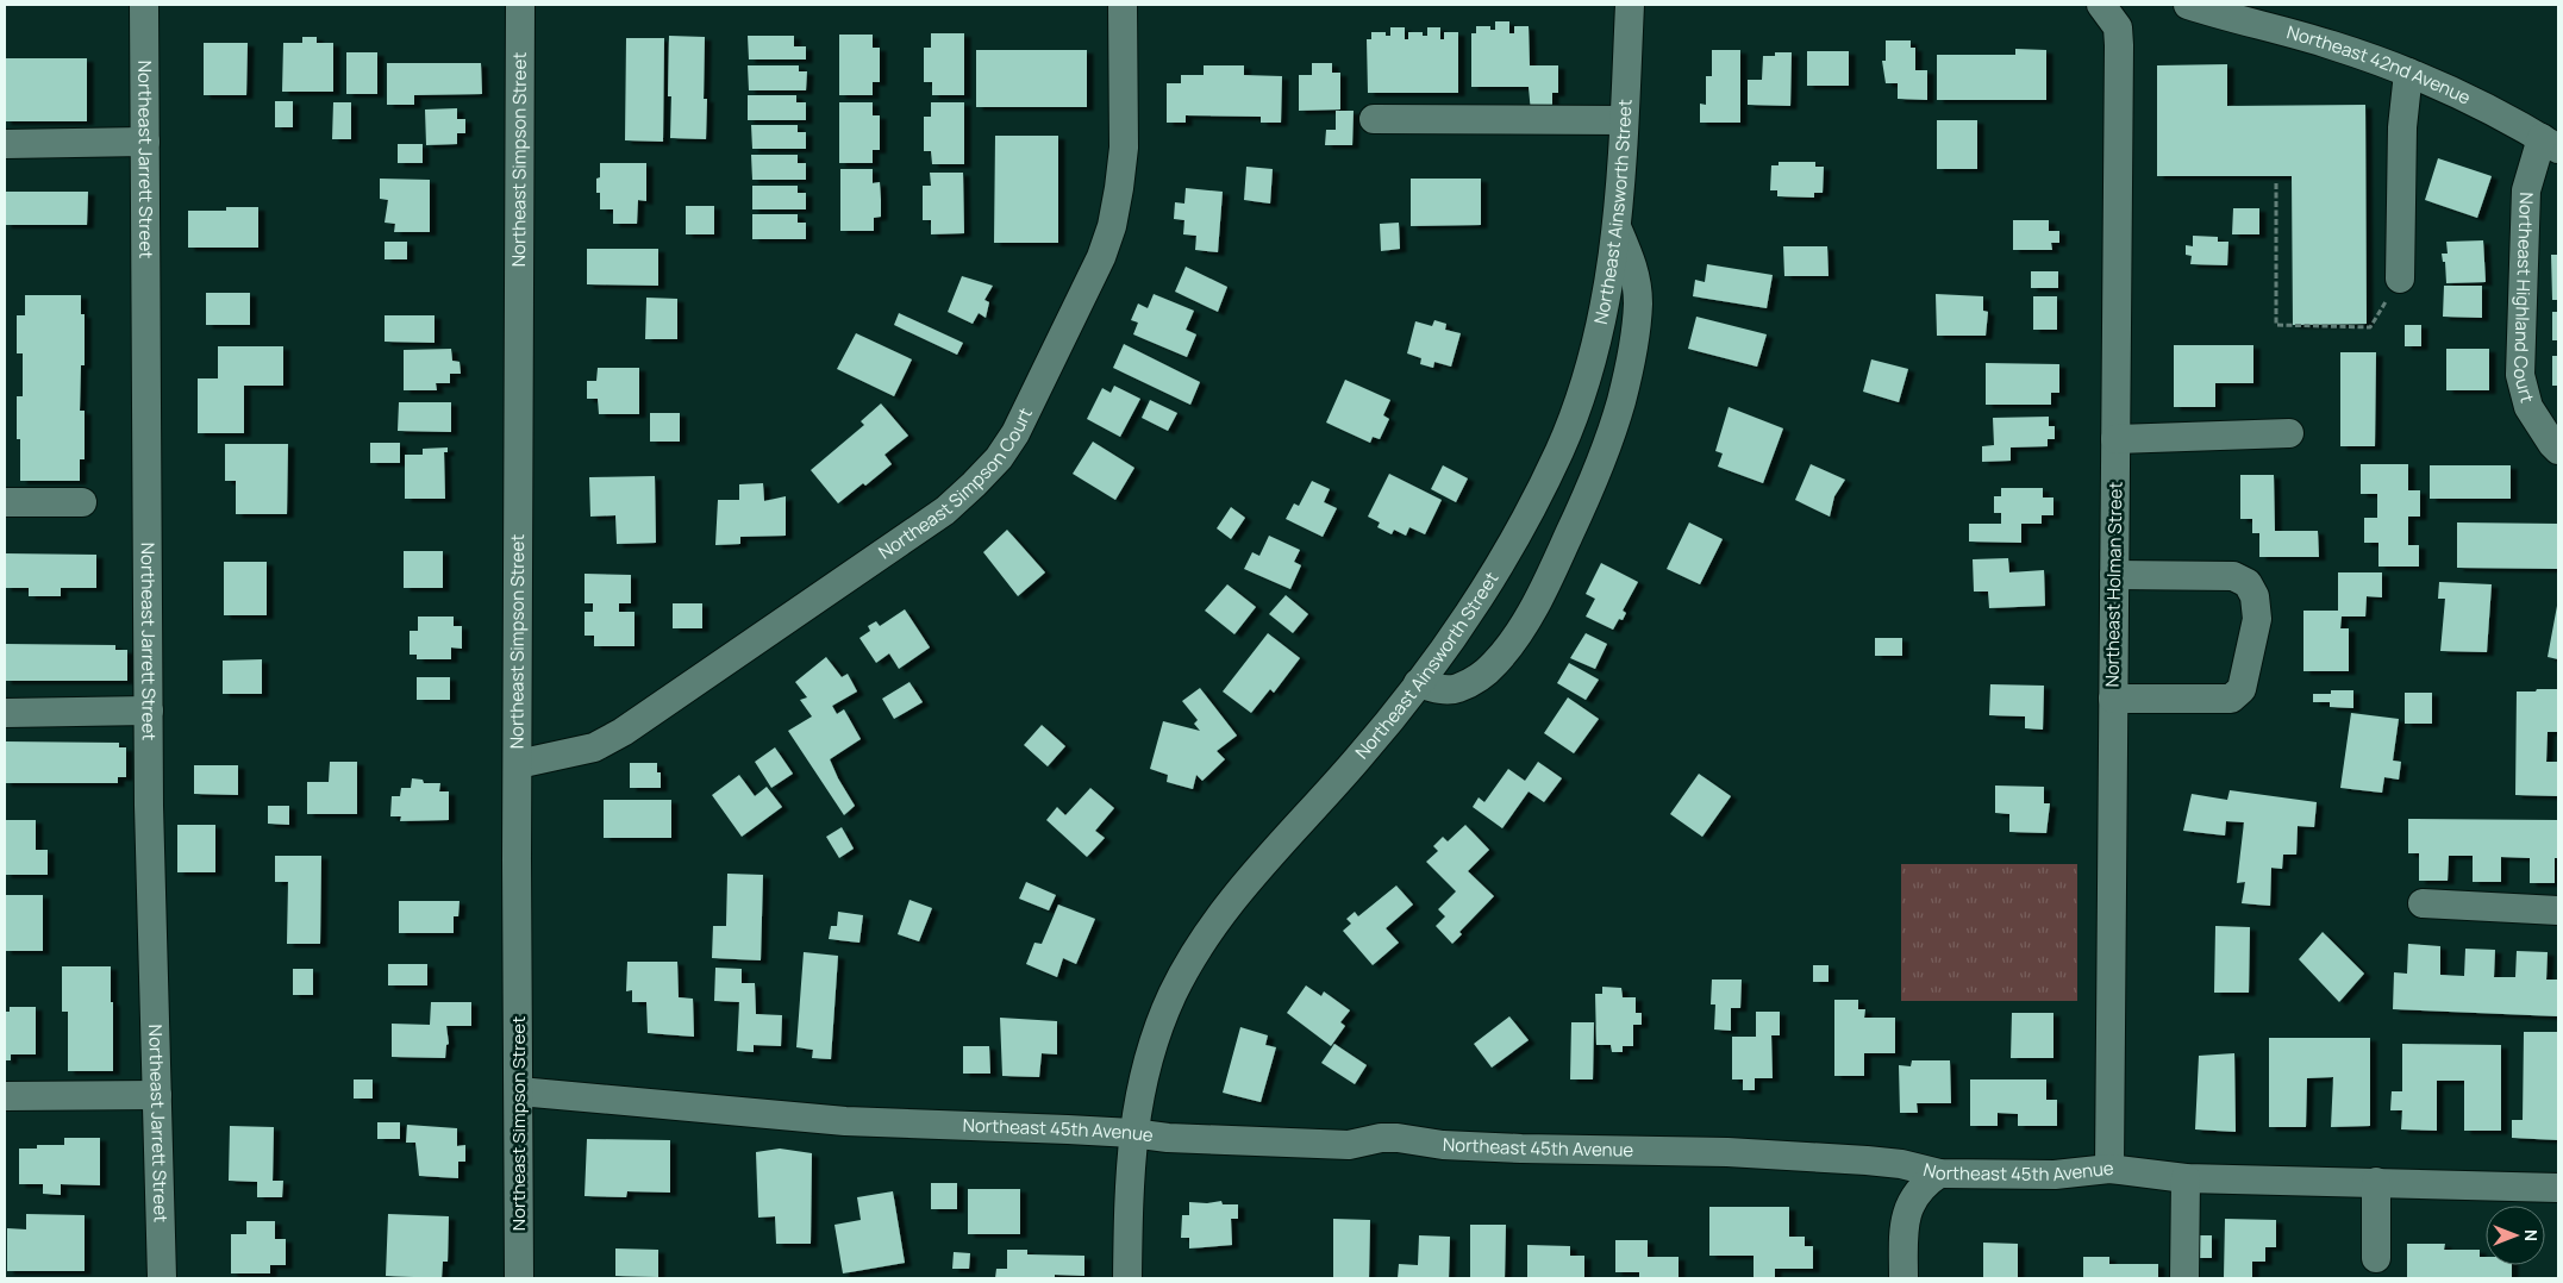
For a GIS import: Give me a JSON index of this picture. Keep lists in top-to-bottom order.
{
  "streets": {
    "street": [
      "Northeast 42nd Avenue",
      "Northeast Jarrett Street",
      "Northeast Simpson Street",
      "Northeast Ainsworth Street",
      "Northeast Highland Court",
      "Northeast Simpson Court",
      "Northeast Holman Street",
      "Northeast 45th Avenue"
    ]
  },
  "crossings": [
    ["Northeast 42nd Avenue", "Northeast Highland Court"],
    ["Northeast Simpson Street", "Northeast Simpson Court"],
    ["Northeast Simpson Street", "Northeast 45th Avenue"],
    ["Northeast Ainsworth Street", "Northeast 45th Avenue"],
    ["Northeast Holman Street", "Northeast 45th Avenue"]
  ],
  "north": "right"
}
